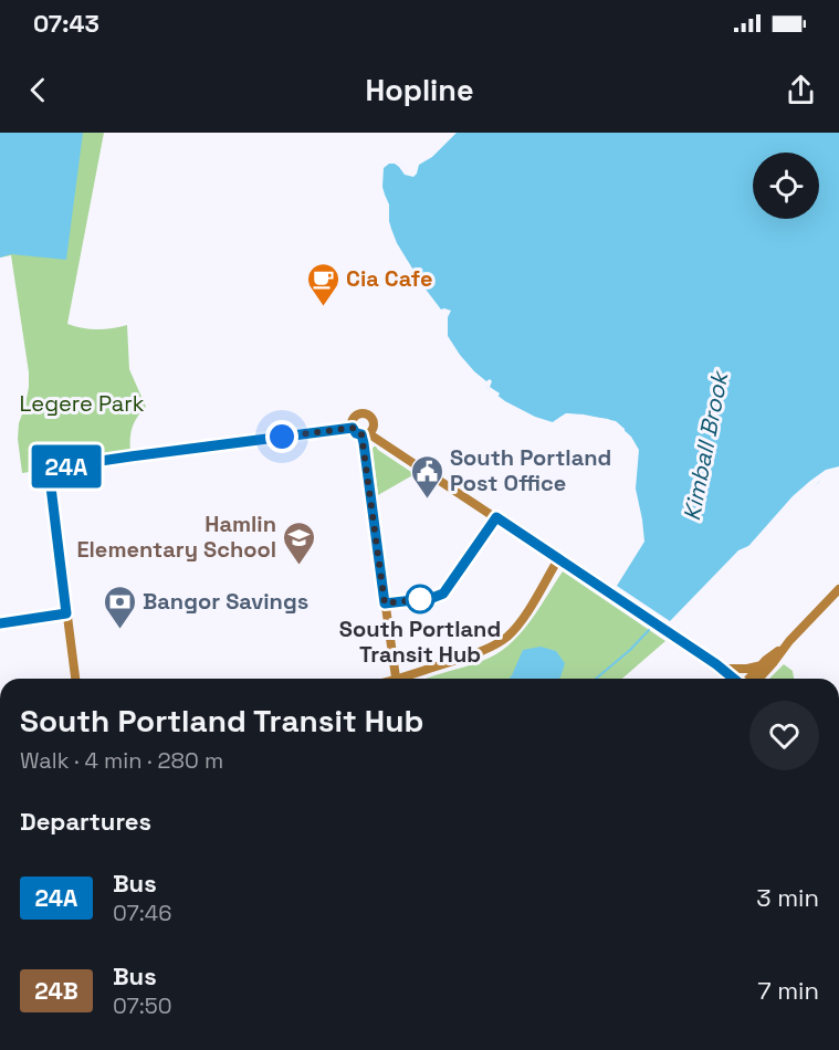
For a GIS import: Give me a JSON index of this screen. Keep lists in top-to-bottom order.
{
  "water": ["Kimball Brook"],
  "parks": ["Legere Park"],
  "places": {
    "cafe": ["Cia Cafe"],
    "public building": ["South Portland Post Office"],
    "school or university": ["Hamlin Elementary School"],
    "other": ["South Portland Transit Hub"],
    "bank": ["Bangor Savings"]
  },
  "lines": ["bus line 24A"],
  "page": {
    "status": "07:43",
    "header": "Hopline",
    "on_map": "24A",
    "heading": [
      ["South Portland Transit Hub", "Walk · 4 min · 280 m"],
      "Departures"
    ],
    "list": [
      {
        "mark": "24A",
        "name": "Bus",
        "note": "07:46",
        "value": "3 min"
      },
      {
        "mark": "24B",
        "name": "Bus",
        "note": "07:50",
        "value": "7 min"
      }
    ]
  }
}
